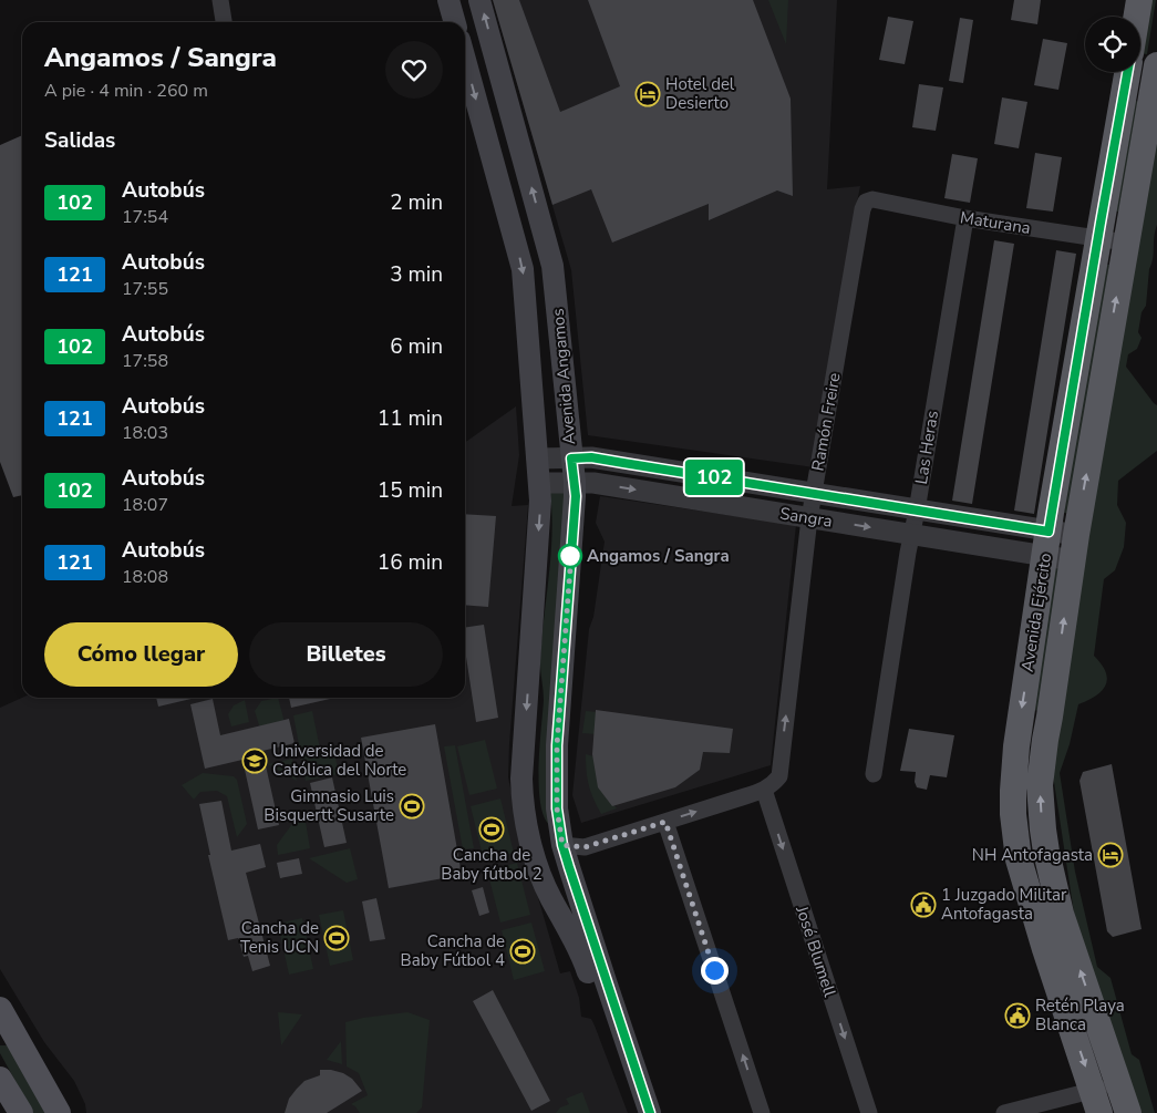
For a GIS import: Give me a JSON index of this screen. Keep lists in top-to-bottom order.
{
  "streets": {
    "highway": ["Avenida Ejército"],
    "main road": ["Avenida Angamos"],
    "street": [
      "Maturana",
      "Ramón Freire",
      "Las Heras",
      "Sangra",
      "José Blumell"
    ]
  },
  "crossings": [
    ["Maturana", "Ramón Freire"],
    ["Maturana", "Las Heras"],
    ["Maturana", "Avenida Ejército"],
    ["Avenida Angamos", "Sangra"],
    ["Ramón Freire", "Sangra"],
    ["Ramón Freire", "José Blumell"],
    ["Las Heras", "Sangra"],
    ["Sangra", "Avenida Ejército"]
  ],
  "one_way": ["Ramón Freire"],
  "places": {
    "hotel": ["Hotel del Desierto", "NH Antofagasta"],
    "other": ["Angamos / Sangra"],
    "school or university": ["Universidad de Católica del Norte"],
    "sports": [
      "Gimnasio Luis Bisquertt Susarte",
      "Cancha de Baby fútbol 2",
      "Cancha de Tenis UCN",
      "Cancha de Baby Fútbol 4"
    ],
    "public building": ["1 Juzgado Militar Antofagasta", "Retén Playa Blanca"]
  },
  "lines": ["bus line 102"],
  "page": {
    "on_map": "102",
    "heading": [
      ["Angamos / Sangra", "A pie · 4 min · 260 m"],
      "Salidas"
    ],
    "list": [
      {
        "mark": "102",
        "name": "Autobús",
        "note": "17:54",
        "value": "2 min"
      },
      {
        "mark": "121",
        "name": "Autobús",
        "note": "17:55",
        "value": "3 min"
      },
      {
        "mark": "102",
        "name": "Autobús",
        "note": "17:58",
        "value": "6 min"
      },
      {
        "mark": "121",
        "name": "Autobús",
        "note": "18:03",
        "value": "11 min"
      },
      {
        "mark": "102",
        "name": "Autobús",
        "note": "18:07",
        "value": "15 min"
      },
      {
        "mark": "121",
        "name": "Autobús",
        "note": "18:08",
        "value": "16 min"
      }
    ],
    "buttons": ["Cómo llegar", "Billetes"]
  }
}
